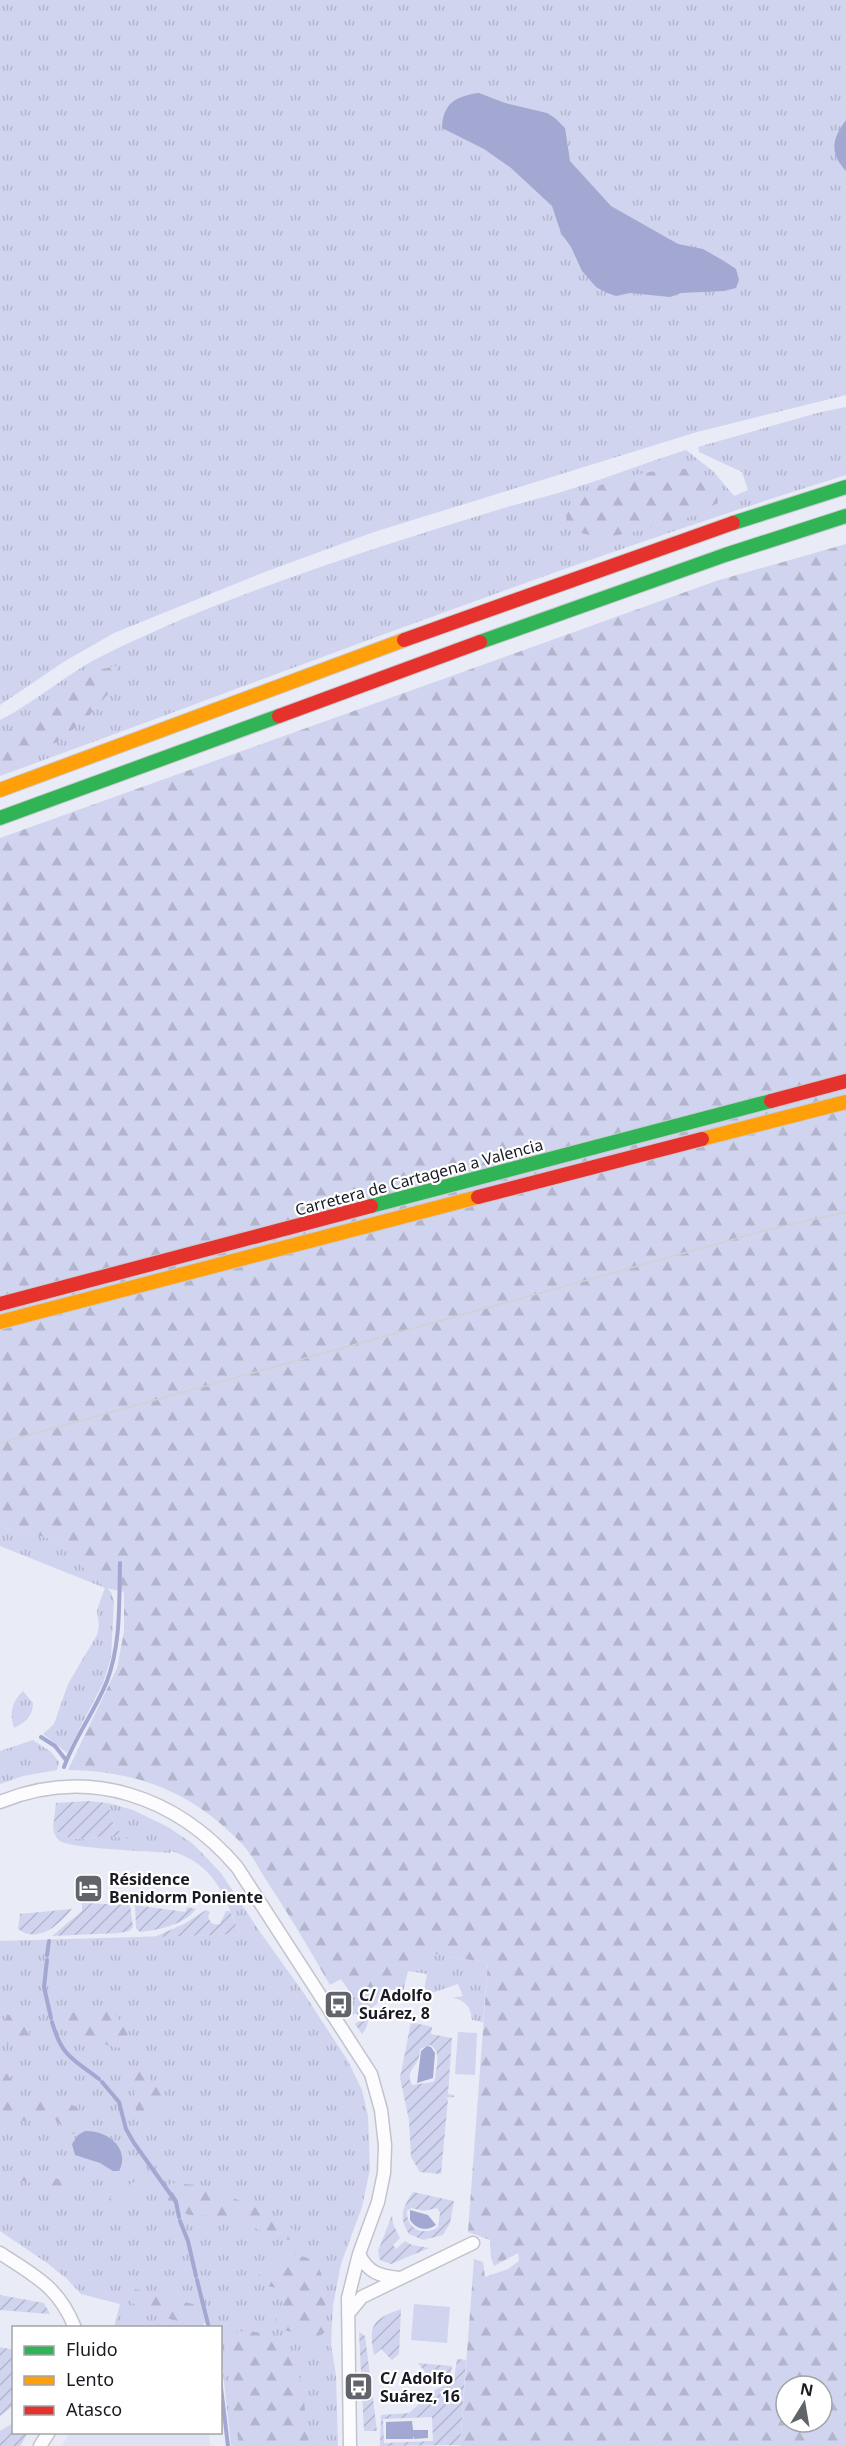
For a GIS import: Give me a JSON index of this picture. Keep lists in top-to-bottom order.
{
  "streets": {
    "highway": ["Carretera de Cartagena a Valencia"]
  },
  "places": {
    "hotel": ["Résidence Benidorm Poniente"],
    "bus stop": ["C/ Adolfo Suárez, 8", "C/ Adolfo Suárez, 16"]
  },
  "legend": ["Fluido", "Lento", "Atasco"],
  "north": "top"
}
